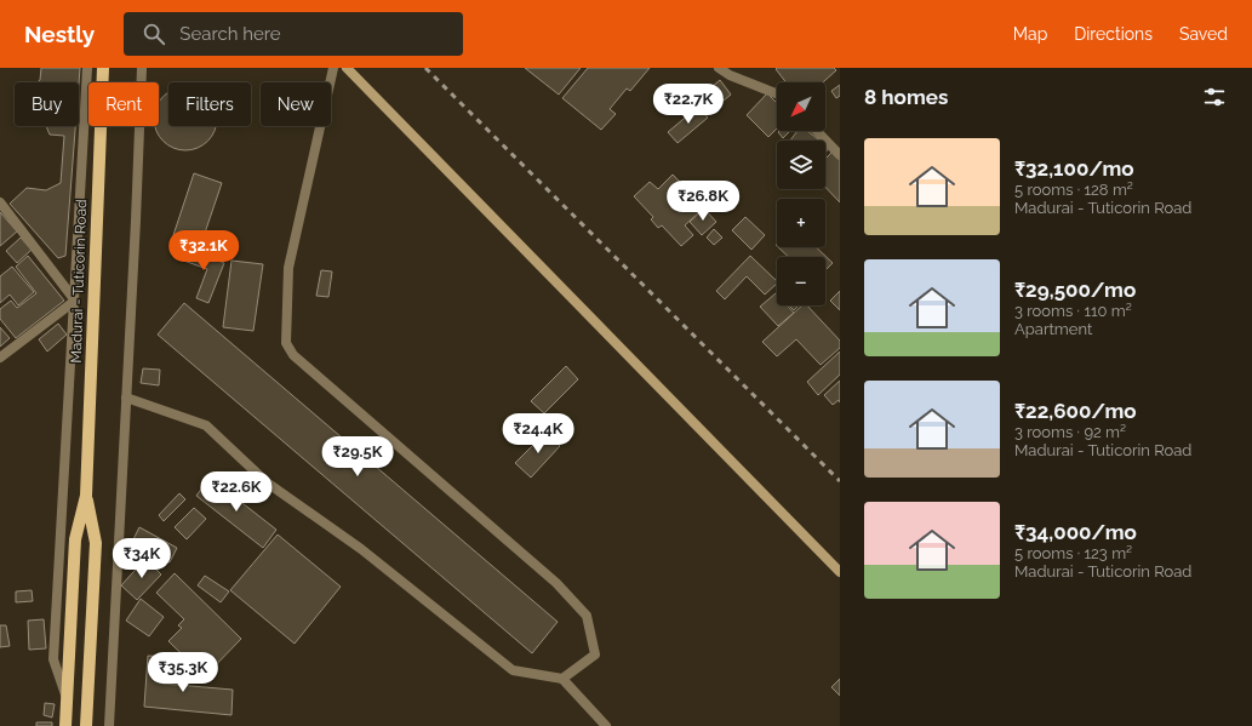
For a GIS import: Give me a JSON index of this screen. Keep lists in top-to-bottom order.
{
  "streets": {
    "main road": ["Madurai - Tuticorin Road"]
  },
  "north": "bottom left",
  "page": {
    "header": "Nestly",
    "search": "Search here",
    "nav": ["Map", "Directions", "Saved"],
    "heading": "8 homes",
    "map_buttons": ["+", "−"],
    "chip": [
      "Buy",
      "Rent",
      "Filters",
      "New"
    ],
    "price": [
      "₹22.7K",
      "₹26.8K",
      "₹32.1K",
      "₹24.4K",
      "₹29.5K",
      "₹22.6K",
      "₹34K",
      "₹35.3K"
    ],
    "list": [
      {
        "name": "₹32,100/mo",
        "note": "5 rooms · 128 m² · Madurai - Tuticorin Road"
      },
      {
        "name": "₹29,500/mo",
        "note": "3 rooms · 110 m² · Apartment"
      },
      {
        "name": "₹22,600/mo",
        "note": "3 rooms · 92 m² · Madurai - Tuticorin Road"
      },
      {
        "name": "₹34,000/mo",
        "note": "5 rooms · 123 m² · Madurai - Tuticorin Road"
      }
    ]
  }
}
